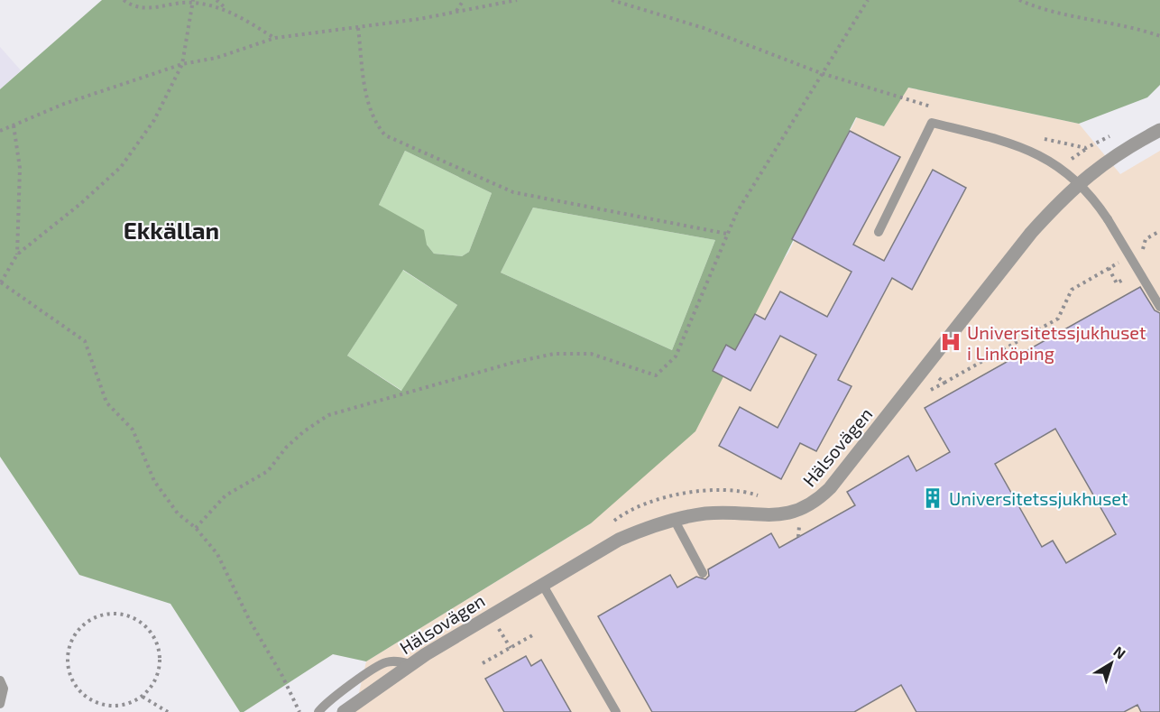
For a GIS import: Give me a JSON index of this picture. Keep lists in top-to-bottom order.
{
  "streets": {
    "street": ["Hälsovägen"]
  },
  "districts": ["Ekkällan"],
  "places": {
    "hospital": ["Universitetssjukhuset i Linköping"],
    "building": ["Universitetssjukhuset"]
  },
  "north": "top right"
}
